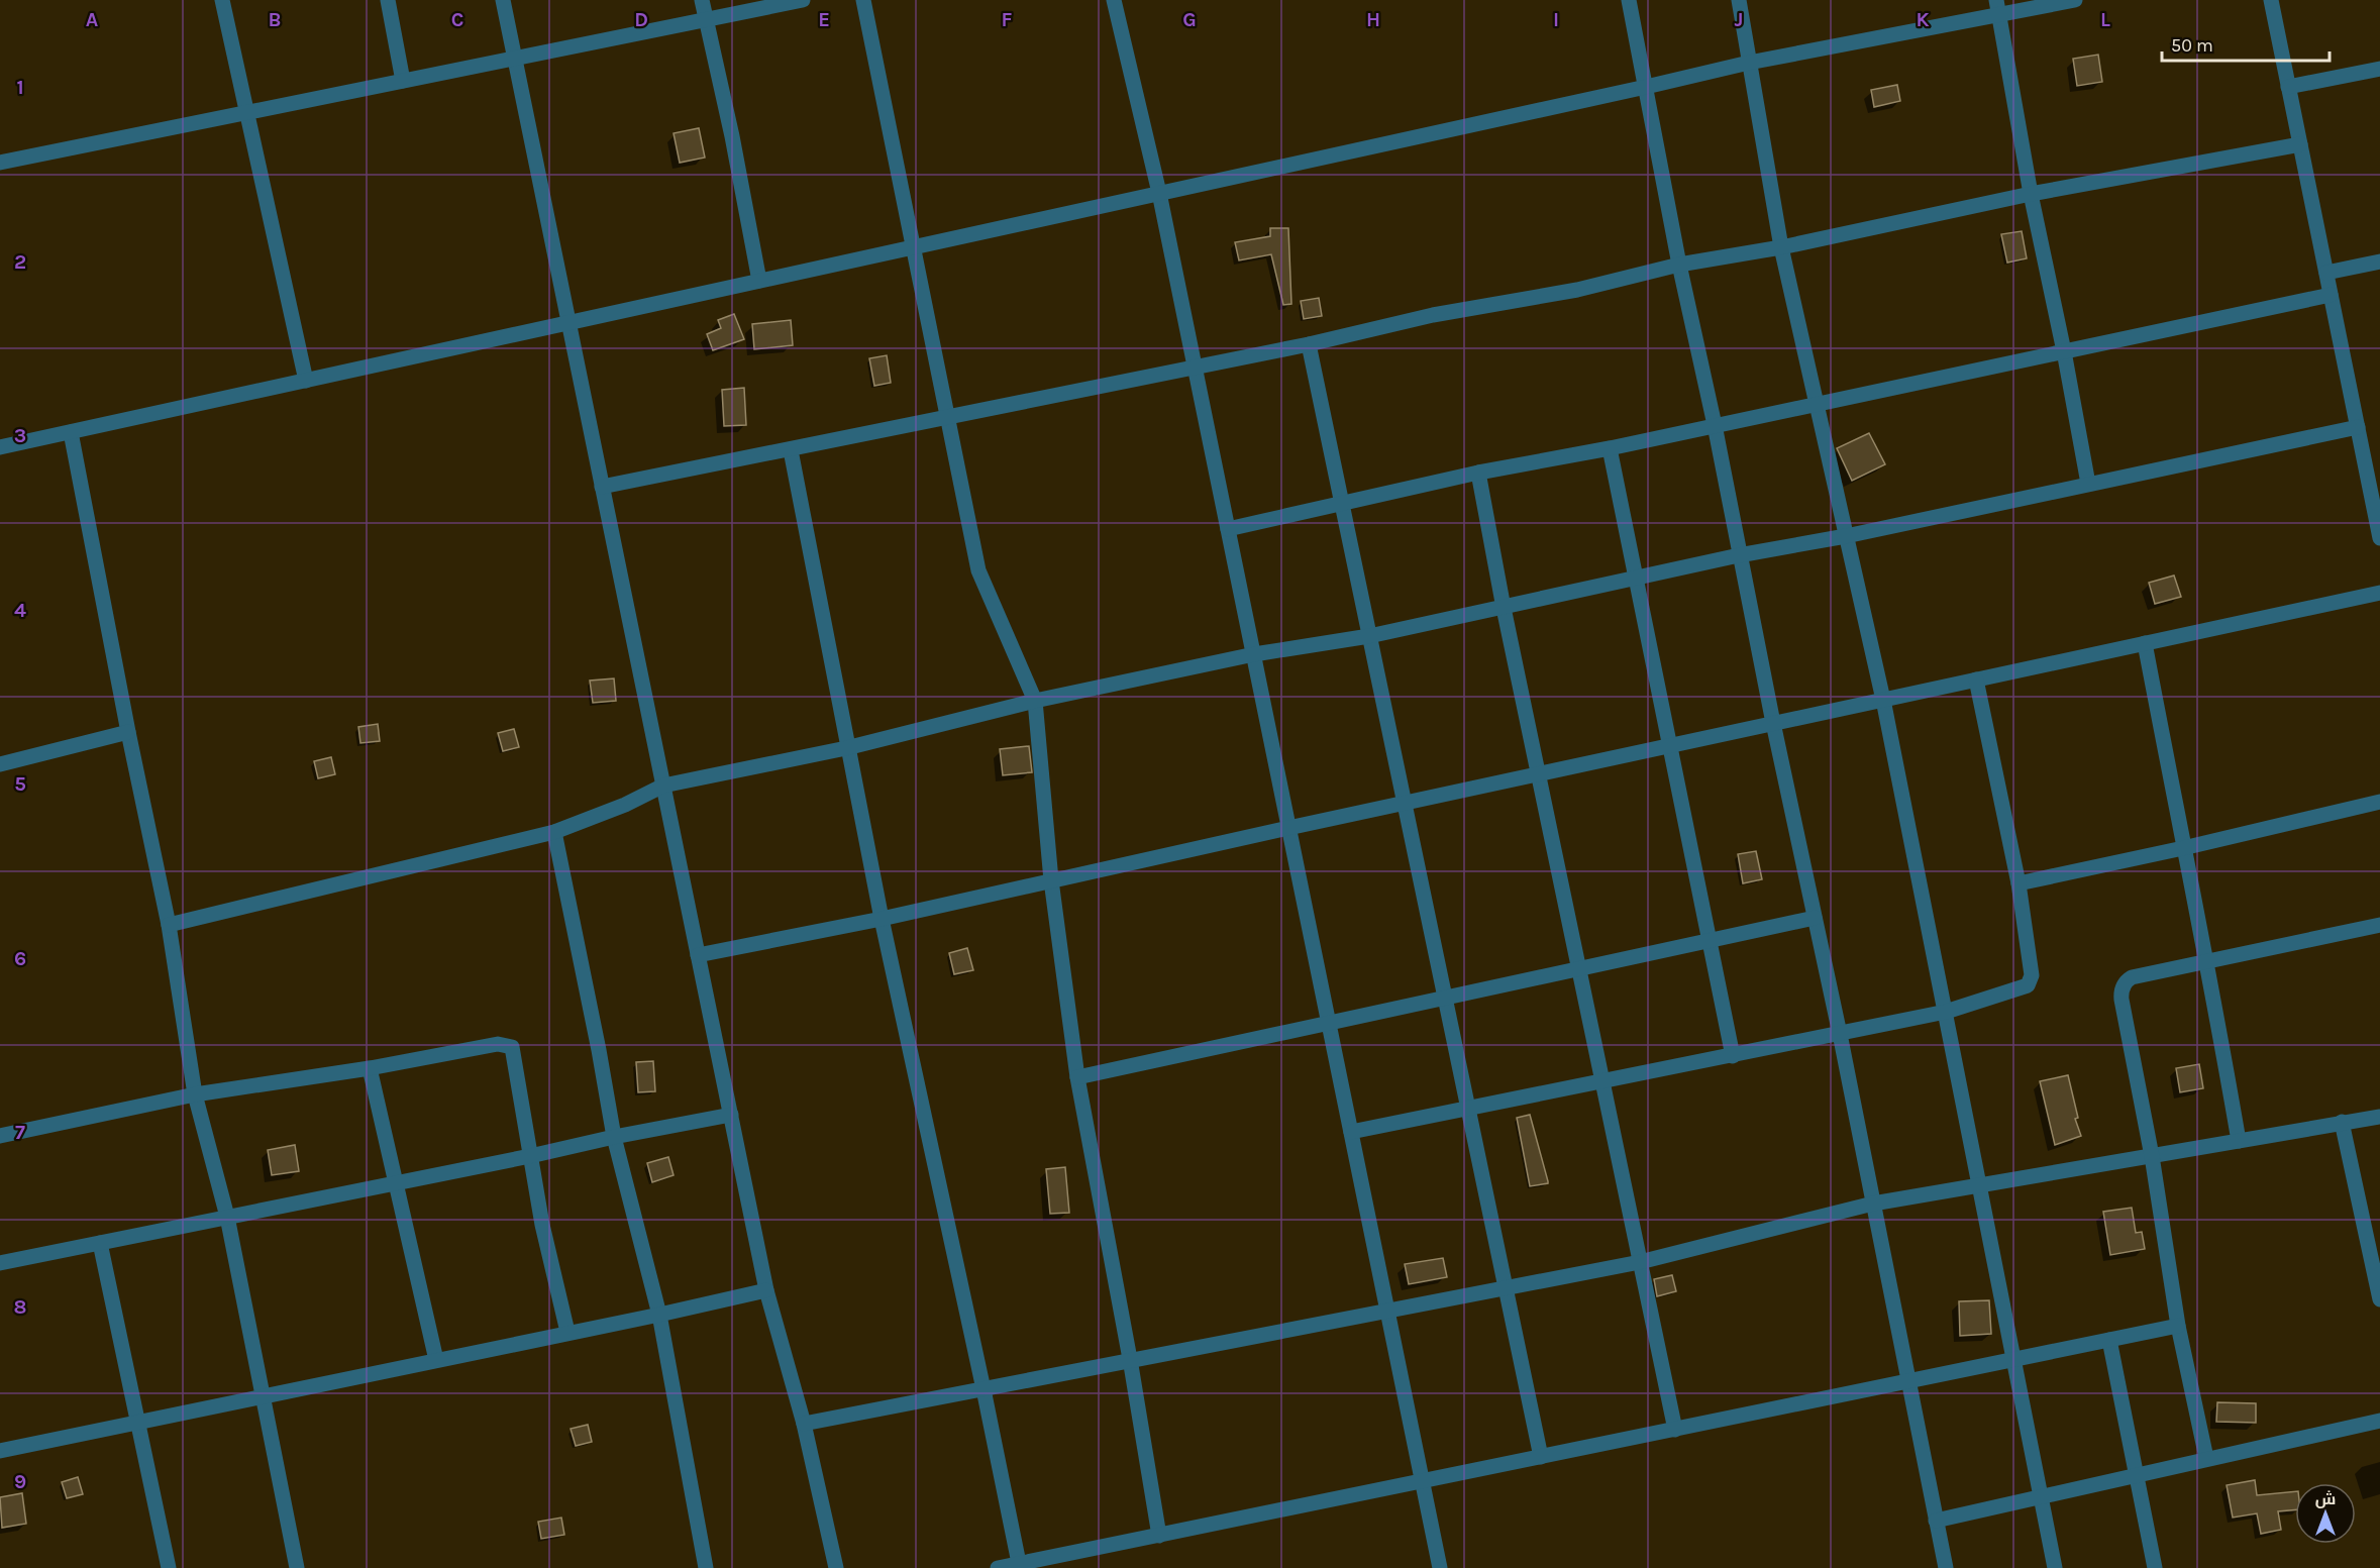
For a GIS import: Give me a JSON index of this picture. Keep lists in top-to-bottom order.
{
  "scale_bar": "50 m",
  "north": "top",
  "grid": {
    "columns": [
      "A",
      "B",
      "C",
      "D",
      "E",
      "F",
      "G",
      "H",
      "I",
      "J",
      "K",
      "L"
    ],
    "rows": [
      "1",
      "2",
      "3",
      "4",
      "5",
      "6",
      "7",
      "8",
      "9"
    ]
  }
}
